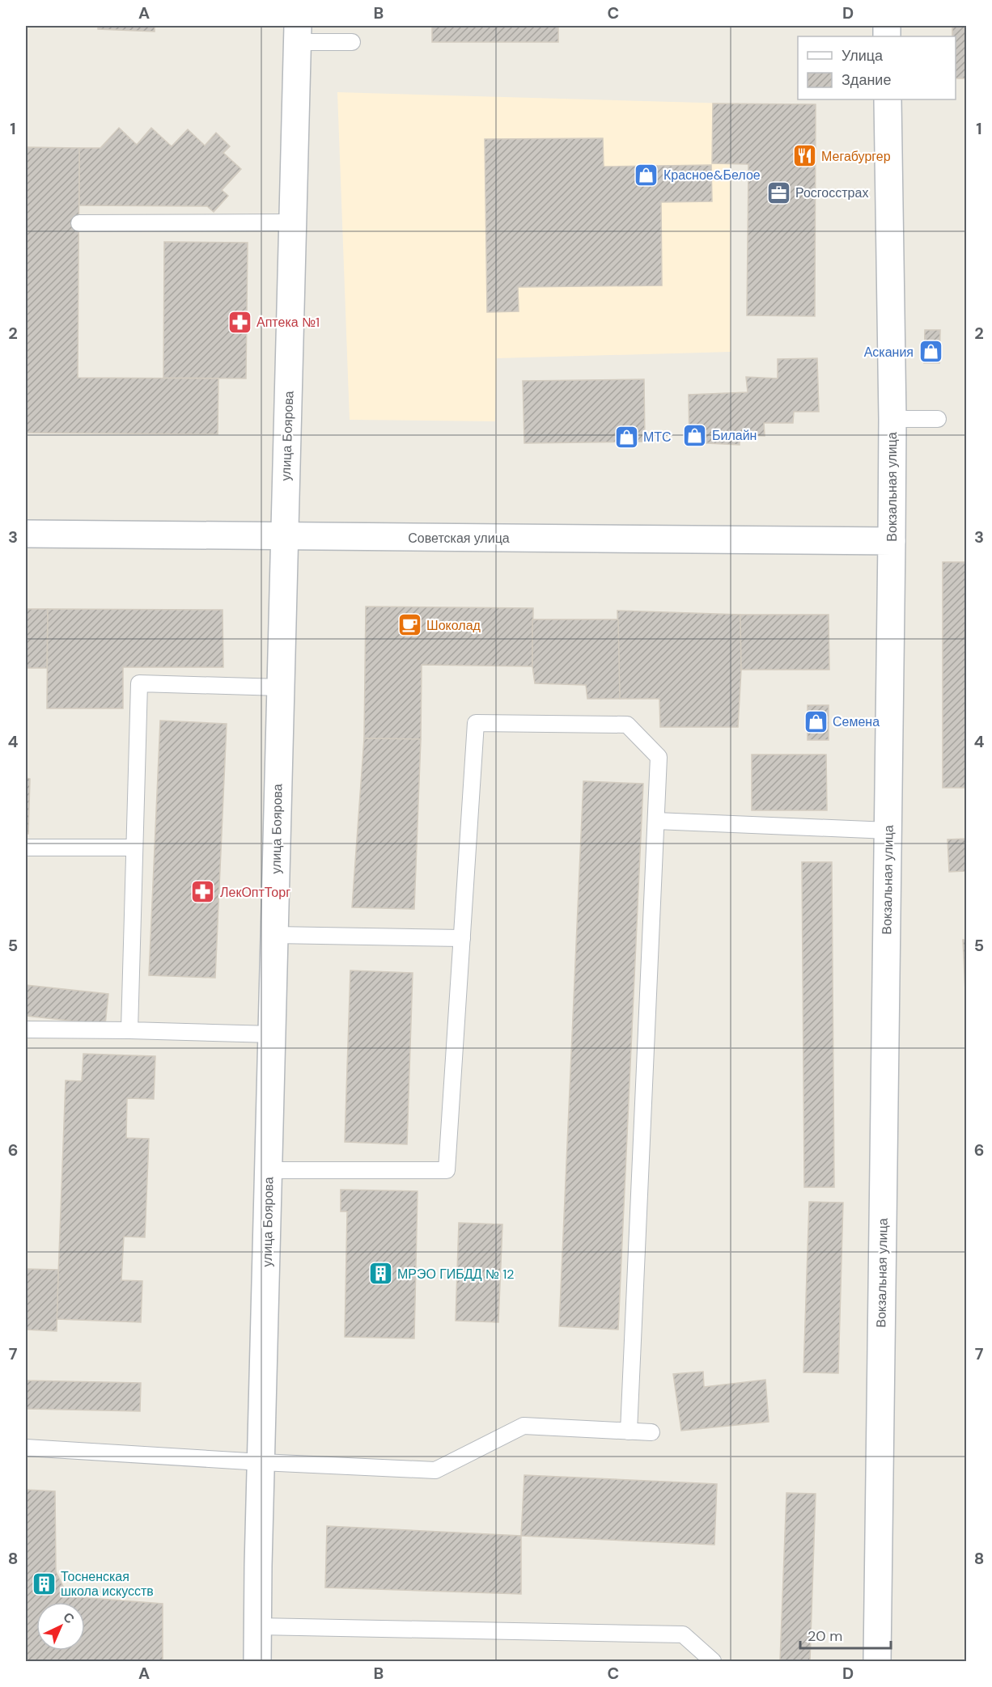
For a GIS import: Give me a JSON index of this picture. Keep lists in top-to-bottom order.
{
  "streets": {
    "street": ["улица Боярова", "Вокзальная улица", "Советская улица"]
  },
  "crossings": [
    ["улица Боярова", "Советская улица"],
    ["Вокзальная улица", "Советская улица"]
  ],
  "places": {
    "restaurant": ["Мегабургер"],
    "shop": [
      "Красное&Белое",
      "Аскания",
      "Билайн",
      "МТС",
      "Семена"
    ],
    "office": ["Росгосстрах"],
    "pharmacy": ["Аптека №1", "ЛекОптТорг"],
    "cafe": ["Шоколад"],
    "building": ["МРЭО ГИБДД № 12", "Тосненская школа искусств"]
  },
  "legend": ["Улица", "Здание"],
  "scale_bar": "20 m",
  "north": "top right",
  "grid": {
    "columns": [
      "A",
      "B",
      "C",
      "D"
    ],
    "rows": [
      "1",
      "2",
      "3",
      "4",
      "5",
      "6",
      "7",
      "8"
    ]
  }
}
